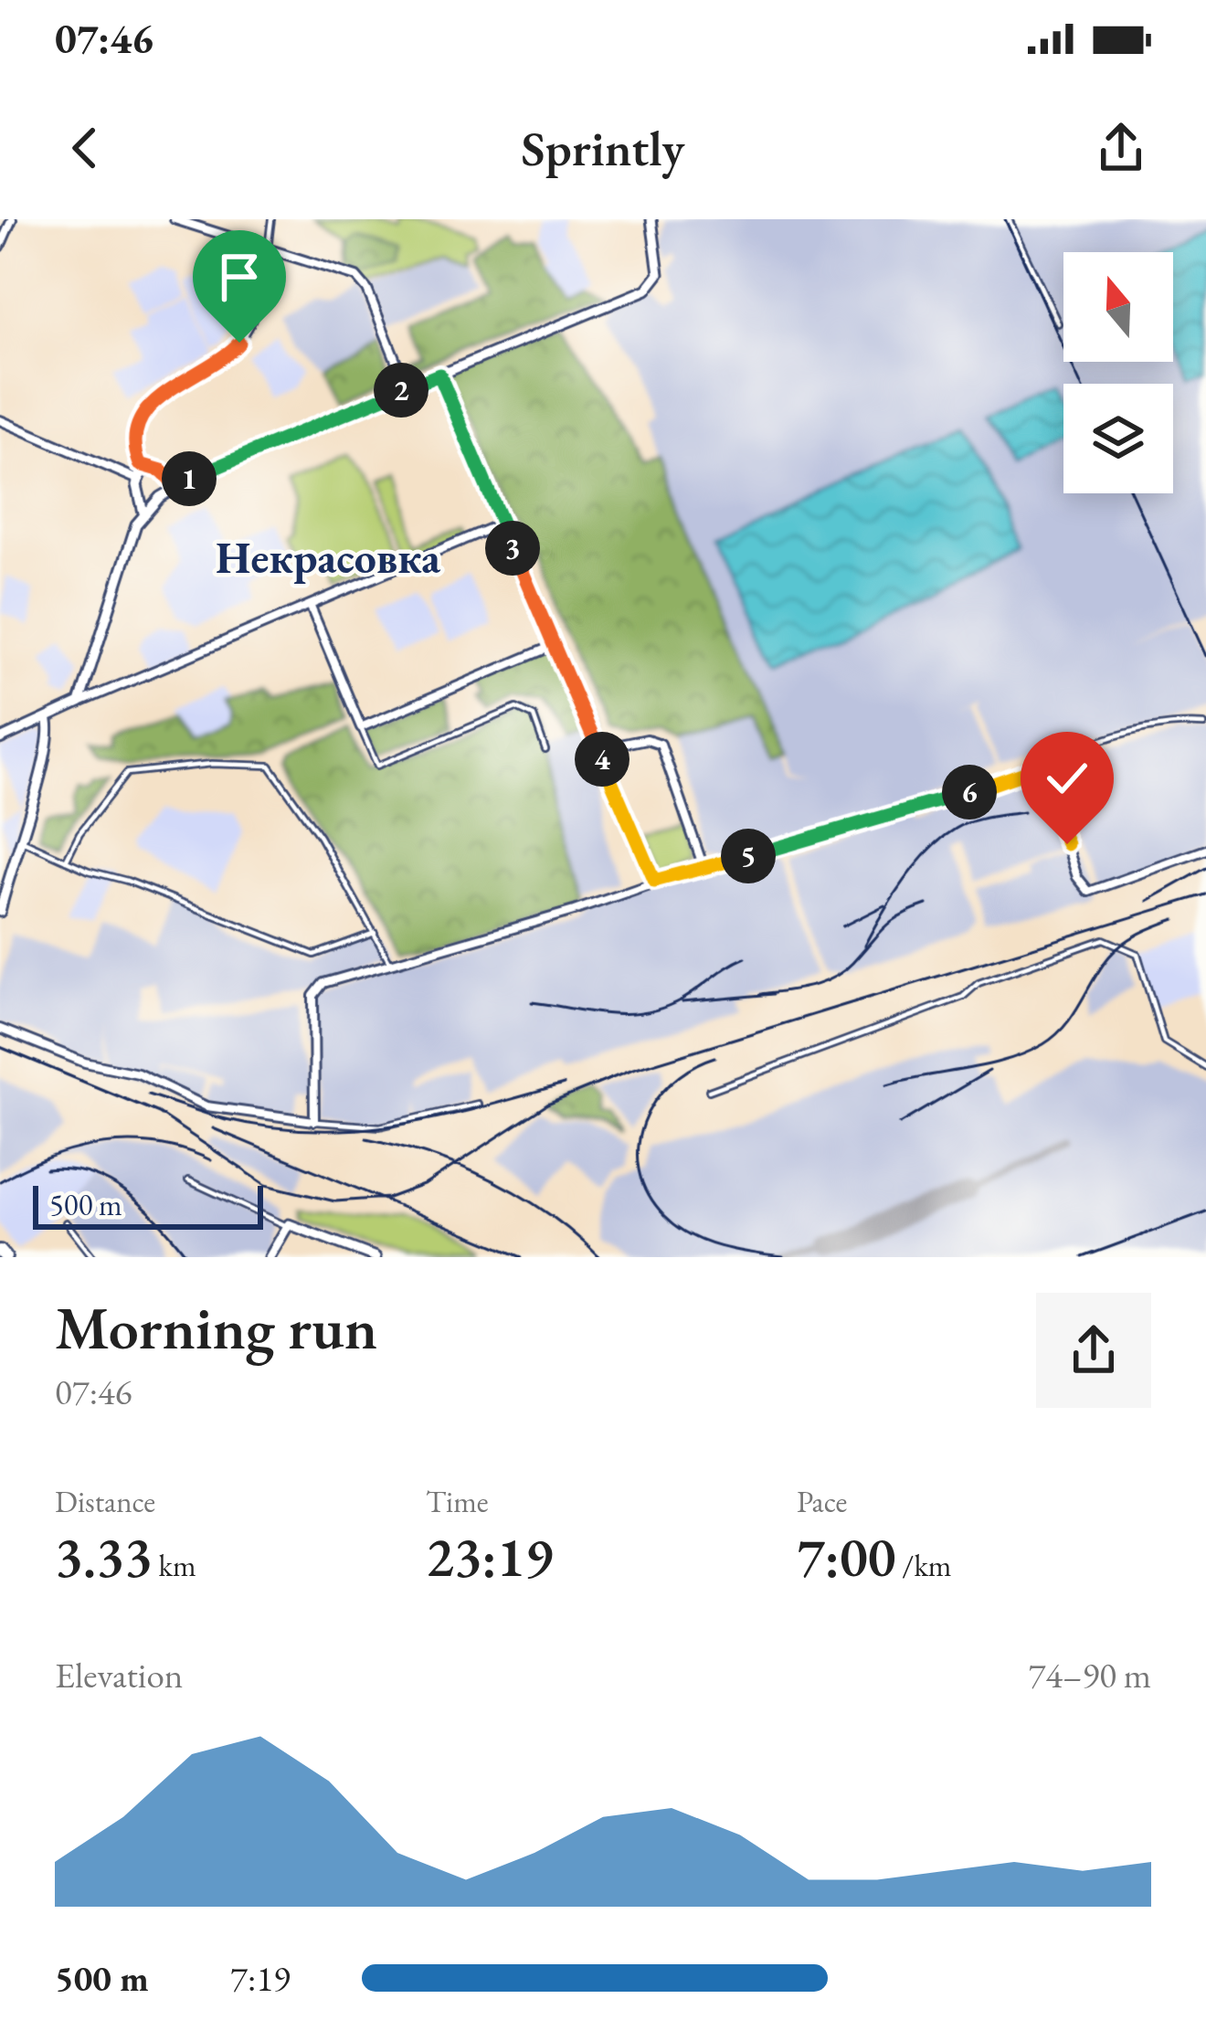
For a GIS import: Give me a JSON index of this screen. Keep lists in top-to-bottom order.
{
  "districts": ["Некрасовка"],
  "scale_bar": "500 m",
  "north": "top",
  "page": {
    "status": "07:46",
    "header": "Sprintly",
    "pins": [
      "2",
      "1",
      "3",
      "4",
      "6",
      "5"
    ],
    "scale": "500 m",
    "heading": ["Morning run", "07:46"],
    "stats": [
      ["Distance", "3.33 km"],
      ["Time", "23:19"],
      ["Pace", "7:00 /km"]
    ],
    "chart": ["Elevation", "74–90 m"],
    "list": [
      {
        "name": "500 m",
        "note": "7:19"
      }
    ]
  }
}
